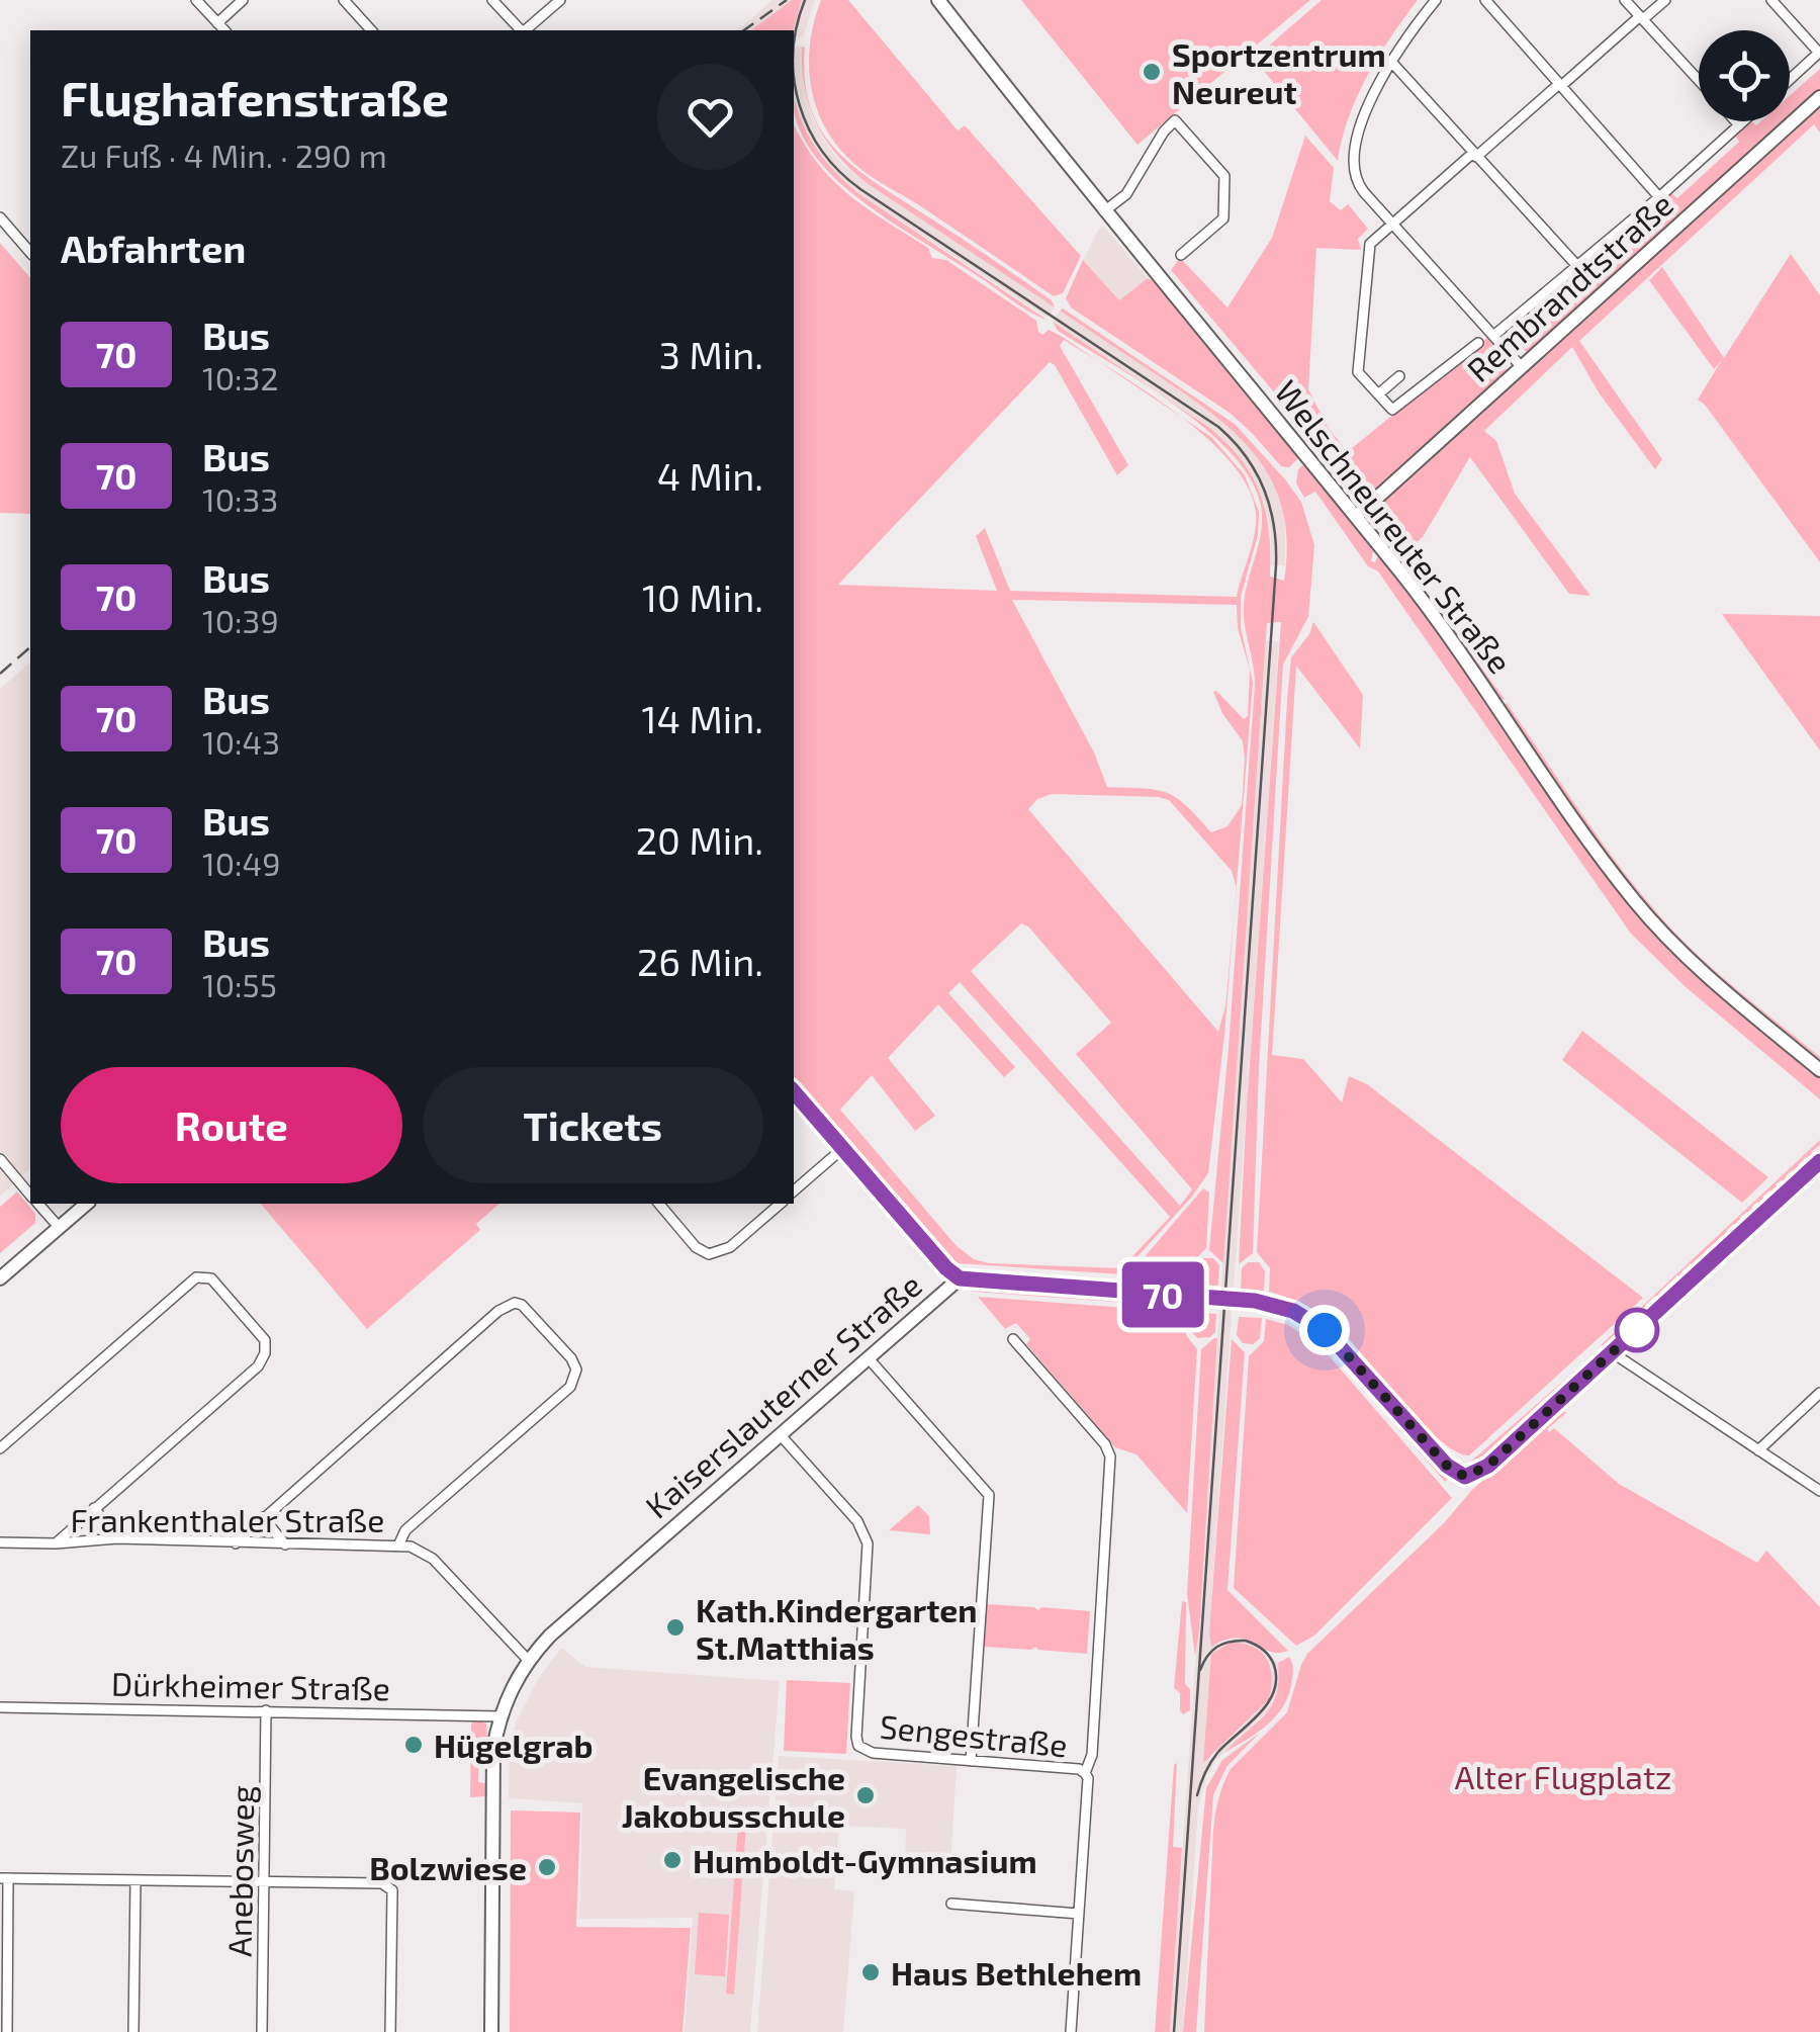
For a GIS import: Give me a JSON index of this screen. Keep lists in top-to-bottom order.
{
  "streets": {
    "main road": ["Rembrandtstraße", "Welschneureuter Straße", "Kaiserslauterner Straße"],
    "street": [
      "Frankenthaler Straße",
      "Dürkheimer Straße",
      "Sengestraße",
      "Anebosweg"
    ]
  },
  "crossings": [
    ["Rembrandtstraße", "Welschneureuter Straße"],
    ["Kaiserslauterner Straße", "Frankenthaler Straße"],
    ["Kaiserslauterner Straße", "Dürkheimer Straße"],
    ["Kaiserslauterner Straße", "Sengestraße"],
    ["Dürkheimer Straße", "Anebosweg"]
  ],
  "parks": ["Alter Flugplatz"],
  "places": [
    "Sportzentrum Neureut",
    "Kath.Kindergarten St.Matthias",
    "Hügelgrab",
    "Evangelische Jakobusschule",
    "Humboldt-Gymnasium",
    "Bolzwiese",
    "Haus Bethlehem"
  ],
  "lines": ["bus line 70"],
  "page": {
    "on_map": "70",
    "heading": [
      ["Flughafenstraße", "Zu Fuß · 4 Min. · 290 m"],
      "Abfahrten"
    ],
    "list": [
      {
        "mark": "70",
        "name": "Bus",
        "note": "10:32",
        "value": "3 Min."
      },
      {
        "mark": "70",
        "name": "Bus",
        "note": "10:33",
        "value": "4 Min."
      },
      {
        "mark": "70",
        "name": "Bus",
        "note": "10:39",
        "value": "10 Min."
      },
      {
        "mark": "70",
        "name": "Bus",
        "note": "10:43",
        "value": "14 Min."
      },
      {
        "mark": "70",
        "name": "Bus",
        "note": "10:49",
        "value": "20 Min."
      },
      {
        "mark": "70",
        "name": "Bus",
        "note": "10:55",
        "value": "26 Min."
      }
    ],
    "buttons": ["Route", "Tickets"]
  }
}
